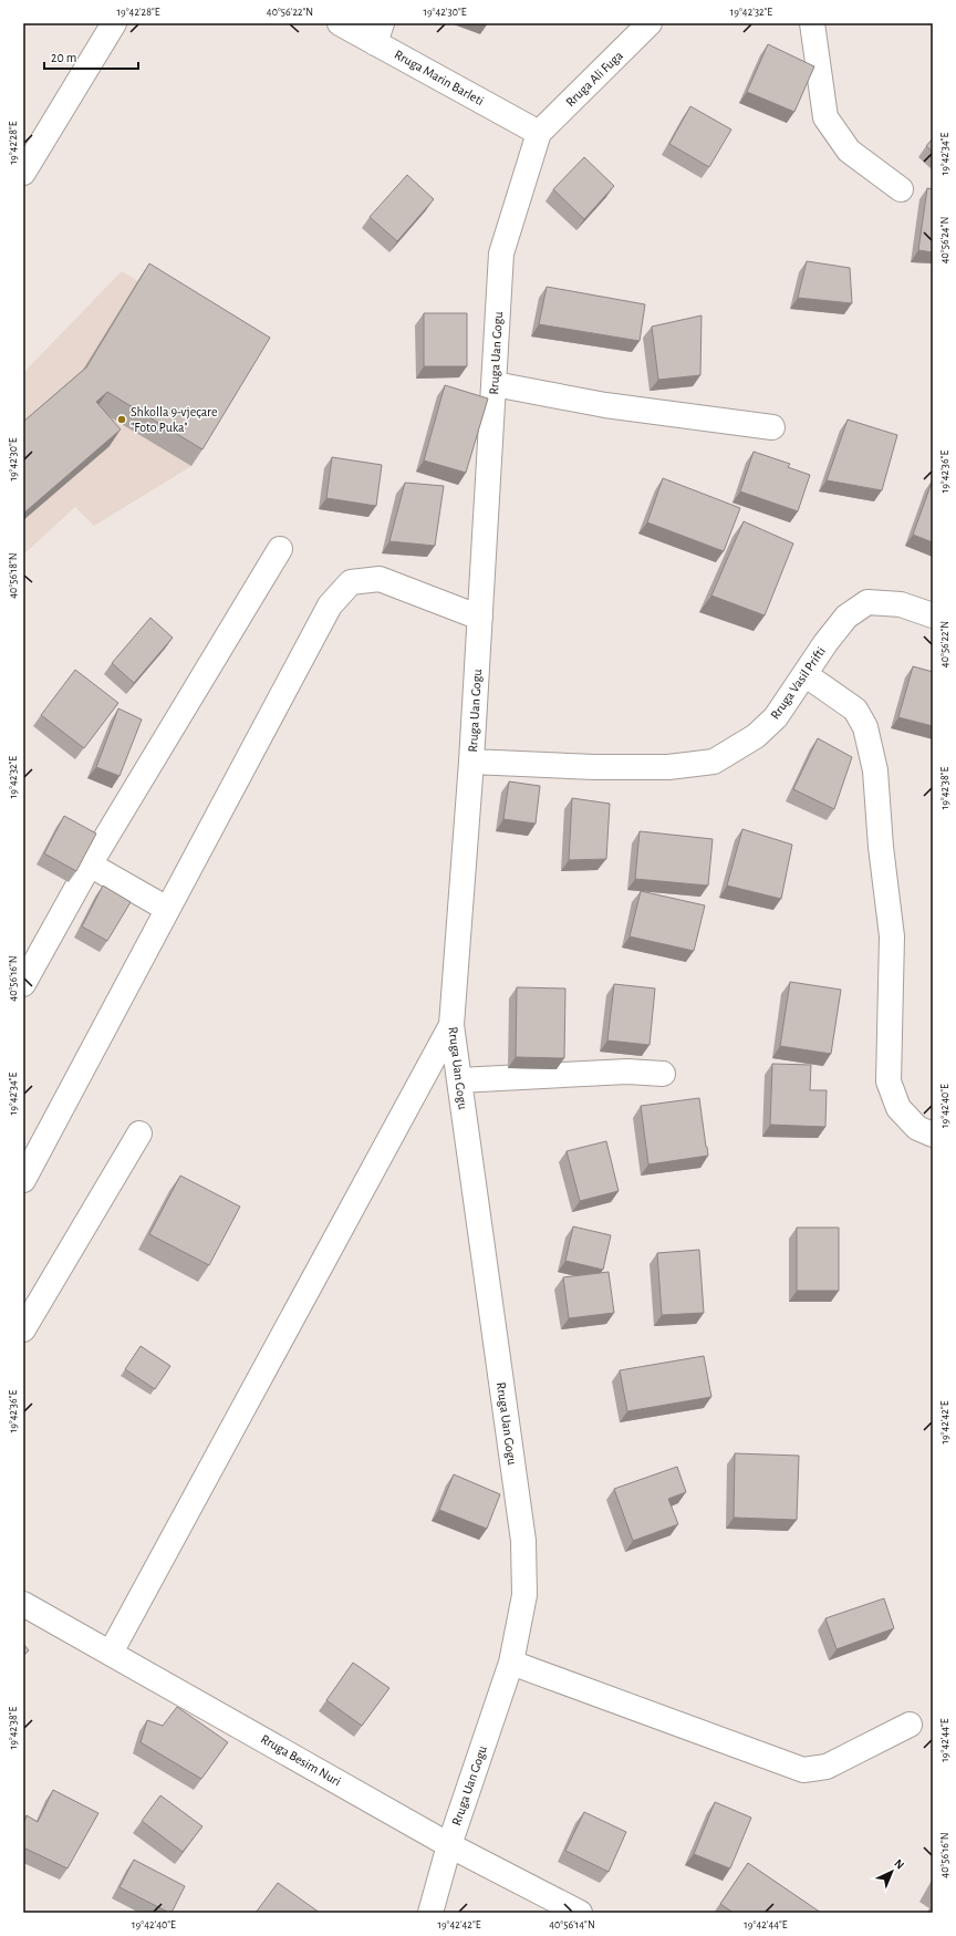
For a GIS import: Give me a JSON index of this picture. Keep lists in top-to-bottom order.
{
  "streets": {
    "street": [
      "Rruga Marin Barleti",
      "Rruga Ali Fuga",
      "Rruga Uan Gogu",
      "Rruga Vasil Prifti",
      "Rruga Besim Nuri"
    ]
  },
  "crossings": [
    ["Rruga Marin Barleti", "Rruga Ali Fuga"],
    ["Rruga Marin Barleti", "Rruga Uan Gogu"],
    ["Rruga Ali Fuga", "Rruga Uan Gogu"],
    ["Rruga Uan Gogu", "Rruga Vasil Prifti"],
    ["Rruga Uan Gogu", "Rruga Besim Nuri"]
  ],
  "places": ["Shkolla 9-vjeçare \"Foto Puka\""],
  "scale_bar": "20 m",
  "north": "top right",
  "coordinates": [
    "19°42'28\"E",
    "40°56'22\"N",
    "19°42'30\"E",
    "19°42'32\"E",
    "19°42'34\"E",
    "40°56'24\"N",
    "19°42'36\"E",
    "40°56'18\"N",
    "19°42'38\"E",
    "40°56'16\"N",
    "19°42'40\"E",
    "19°42'42\"E",
    "19°42'44\"E",
    "40°56'14\"N"
  ]
}
